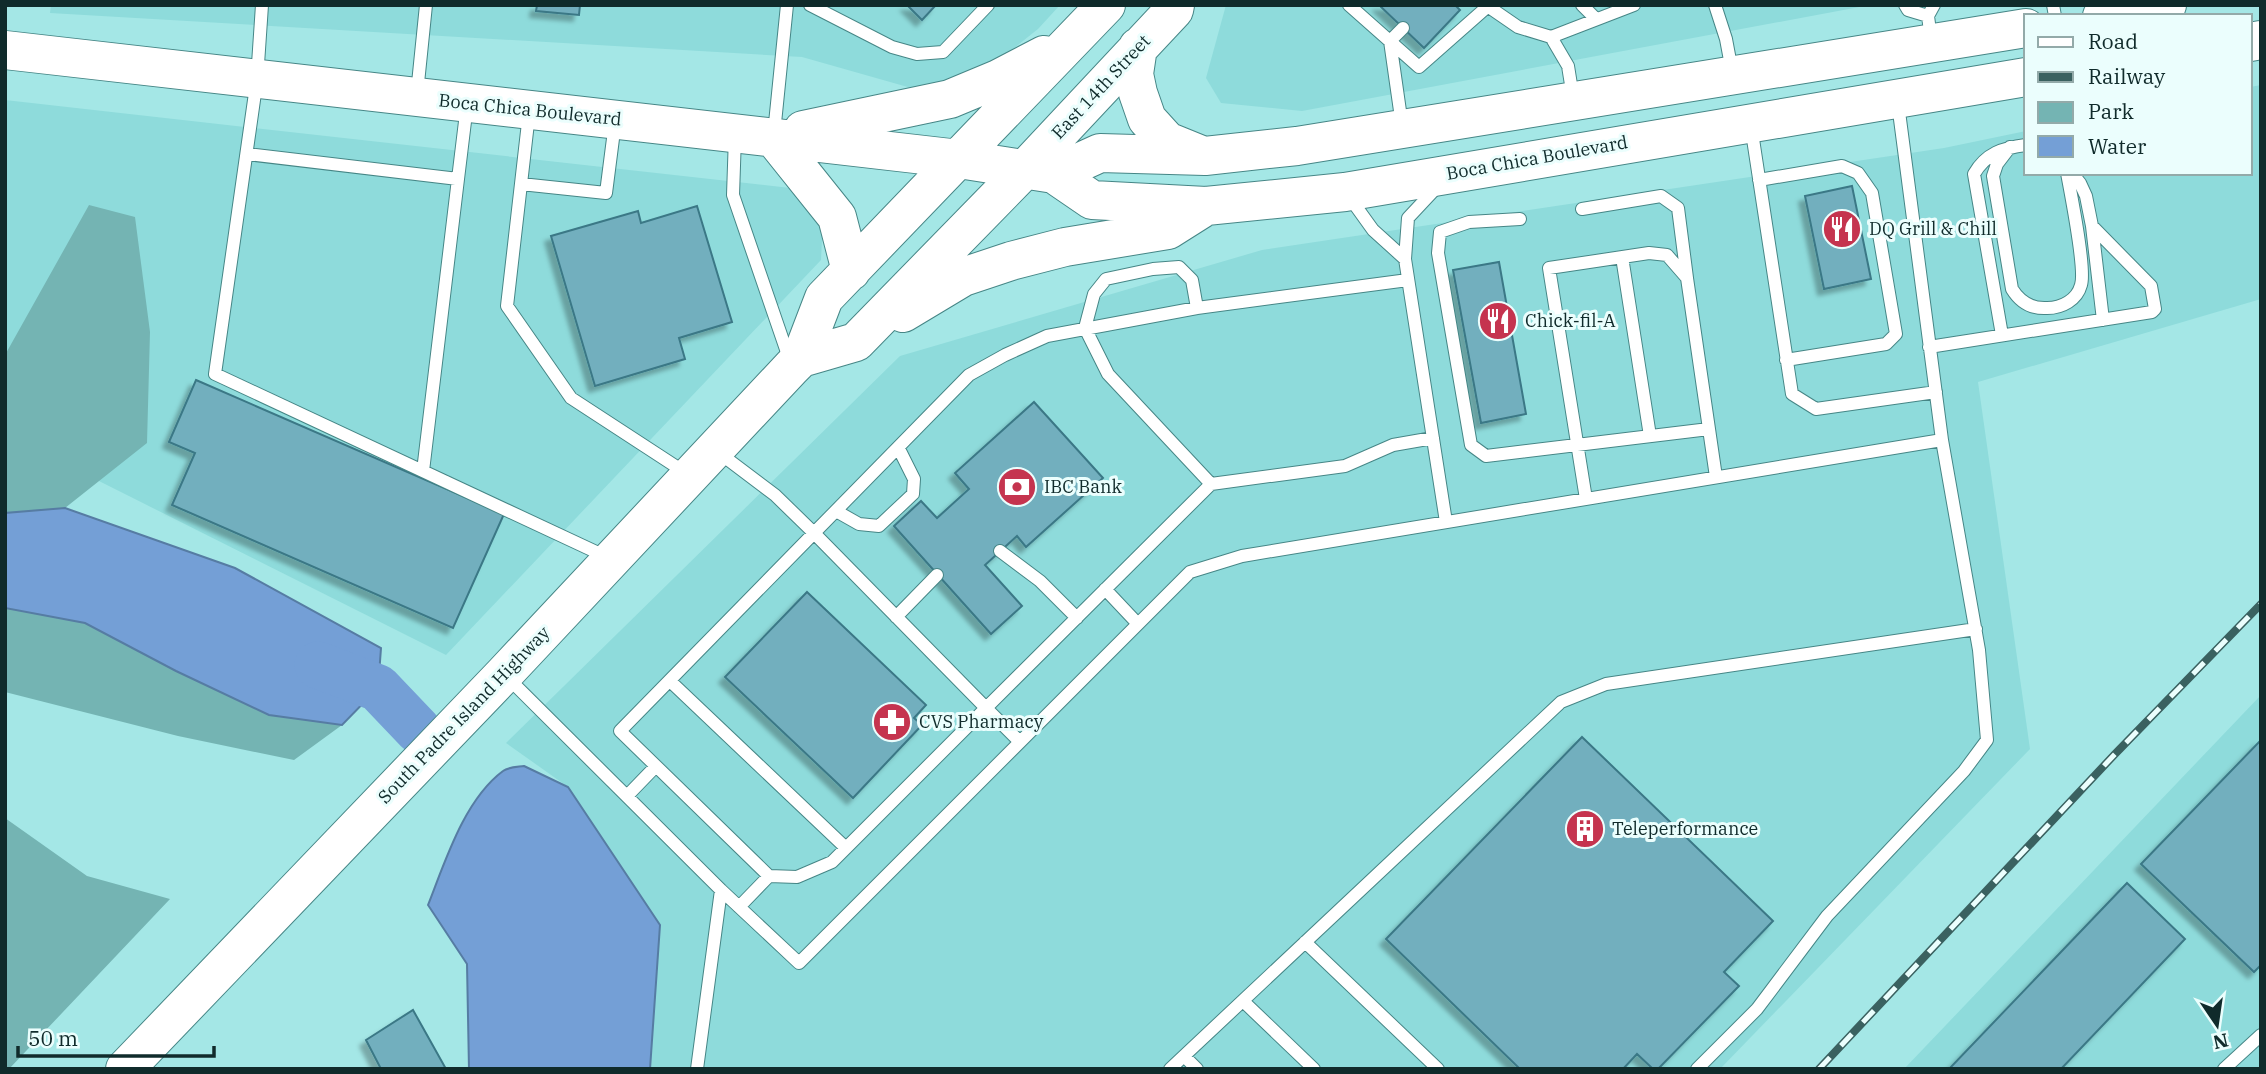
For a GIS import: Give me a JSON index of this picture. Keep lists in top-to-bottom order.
{
  "streets": {
    "main road": ["East 14th Street", "Boca Chica Boulevard", "South Padre Island Highway"]
  },
  "crossings": [
    ["East 14th Street", "Boca Chica Boulevard"],
    ["East 14th Street", "South Padre Island Highway"],
    ["Boca Chica Boulevard", "South Padre Island Highway"]
  ],
  "places": {
    "restaurant": ["DQ Grill & Chill", "Chick-fil-A"],
    "bank": ["IBC Bank"],
    "pharmacy": ["CVS Pharmacy"],
    "building": ["Teleperformance"]
  },
  "legend": [
    "Road",
    "Railway",
    "Park",
    "Water"
  ],
  "scale_bar": "50 m",
  "north": "bottom"
}
